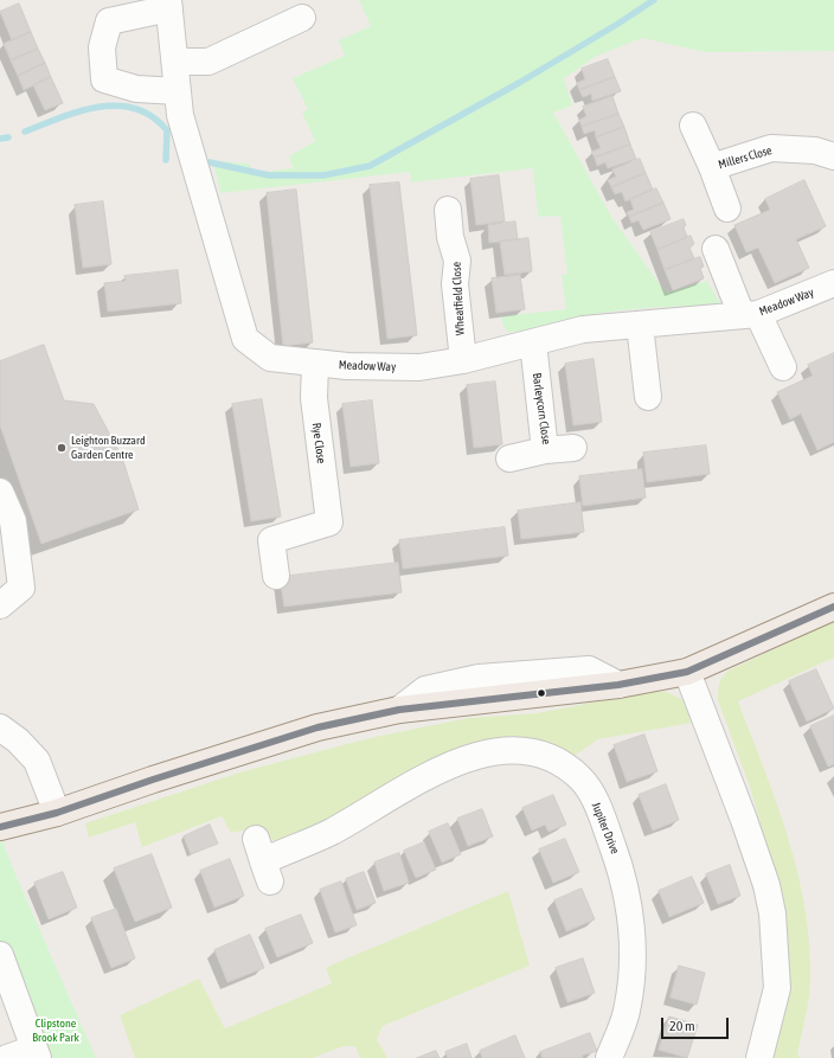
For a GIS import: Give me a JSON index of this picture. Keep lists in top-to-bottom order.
{
  "streets": {
    "street": [
      "Millers Close",
      "Wheatfield Close",
      "Meadow Way",
      "Barleycorn Close",
      "Rye Close",
      "Jupiter Drive"
    ]
  },
  "crossings": [
    ["Wheatfield Close", "Meadow Way"],
    ["Meadow Way", "Barleycorn Close"],
    ["Meadow Way", "Rye Close"]
  ],
  "parks": ["Clipstone Brook Park"],
  "places": ["Leighton Buzzard Garden Centre"],
  "scale_bar": "20 m"
}
